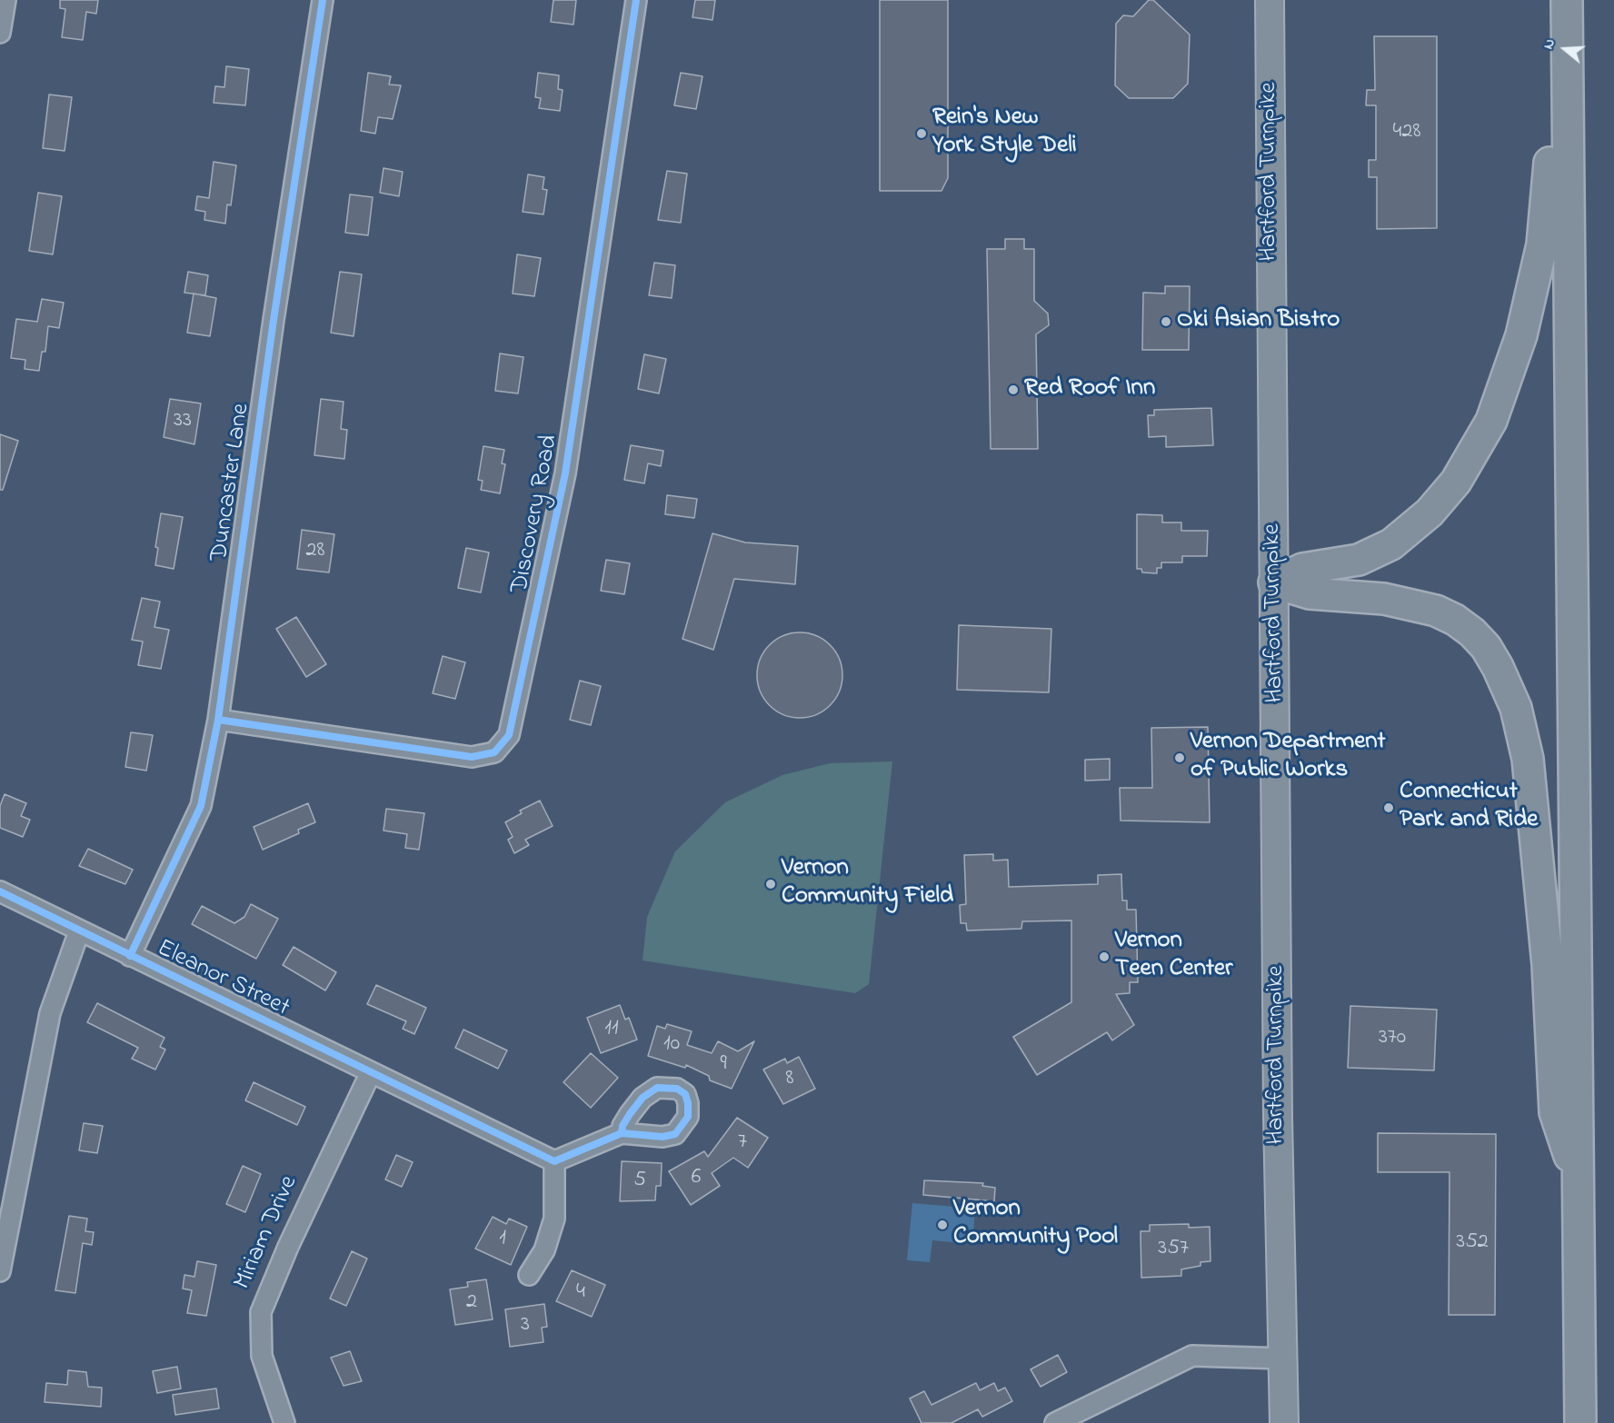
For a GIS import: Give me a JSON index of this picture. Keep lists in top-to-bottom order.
{
  "streets": {
    "main road": ["Hartford Turnpike"],
    "street": [
      "Duncaster Lane",
      "Discovery Road",
      "Eleanor Street",
      "Miriam Drive"
    ]
  },
  "crossings": [
    ["Duncaster Lane", "Discovery Road"],
    ["Duncaster Lane", "Eleanor Street"],
    ["Eleanor Street", "Miriam Drive"]
  ],
  "places": [
    "Rein's New York Style Deli",
    "Oki Asian Bistro",
    "Red Roof Inn",
    "Vernon Department of Public Works",
    "Connecticut Park and Ride",
    "Vernon Community Field",
    "Vernon Teen Center",
    "Vernon Community Pool"
  ],
  "house_numbers": [
    "428",
    "33",
    "28",
    "11",
    "370",
    "10",
    "9",
    "8",
    "7",
    "6",
    "5",
    "1",
    "352",
    "357",
    "4",
    "2",
    "3"
  ],
  "north": "left"
}
